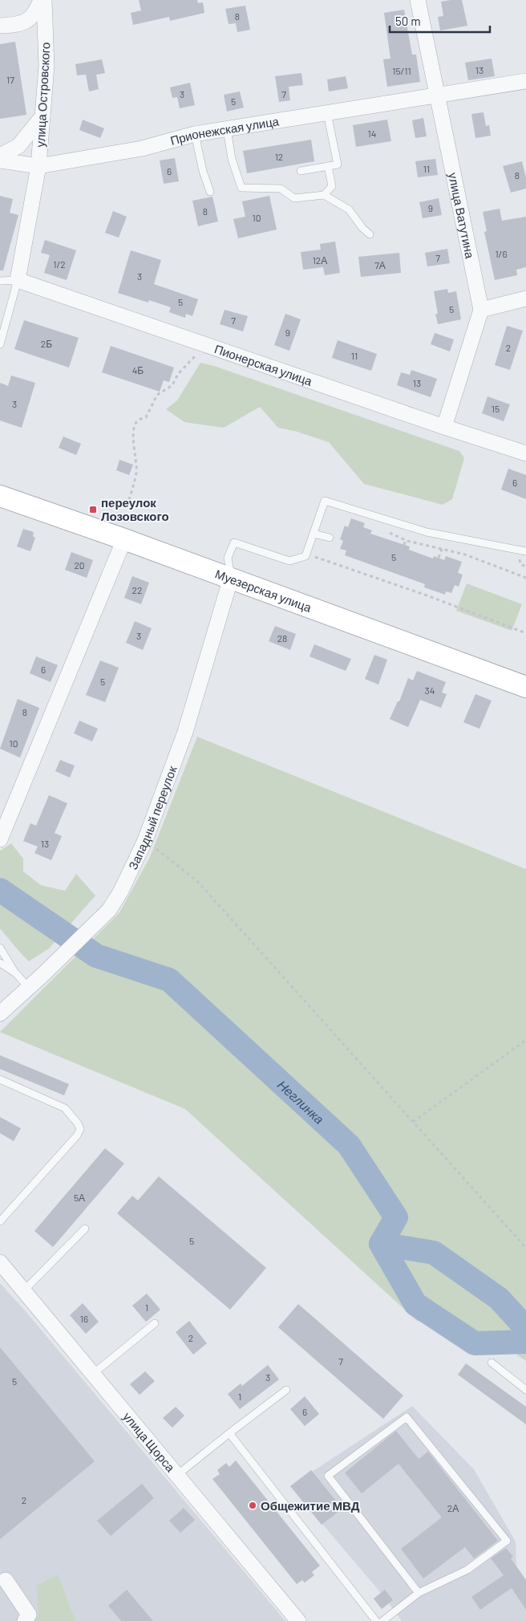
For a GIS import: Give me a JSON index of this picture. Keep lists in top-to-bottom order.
{
  "streets": {
    "main road": ["Муезерская улица"],
    "street": [
      "улица Островского",
      "Прионежская улица",
      "улица Ватутина",
      "Пионерская улица",
      "Западный переулок",
      "улица Щорса"
    ]
  },
  "crossings": [
    ["улица Островского", "Прионежская улица"],
    ["Прионежская улица", "улица Ватутина"],
    ["улица Ватутина", "Пионерская улица"],
    ["Муезерская улица", "Западный переулок"]
  ],
  "water": ["Неглинка"],
  "places": {
    "transit": ["переулок Лозовского"],
    "other": ["Общежитие МВД"]
  },
  "house_numbers": [
    "8",
    "13",
    "15/11",
    "17",
    "3",
    "7",
    "5",
    "14",
    "12",
    "11",
    "6",
    "8",
    "9",
    "8",
    "10",
    "1/6",
    "7",
    "12А",
    "1/2",
    "7А",
    "3",
    "5",
    "5",
    "7",
    "9",
    "2Б",
    "2",
    "11",
    "4Б",
    "13",
    "3",
    "15",
    "6",
    "5",
    "20",
    "22",
    "3",
    "28",
    "6",
    "5",
    "34",
    "8",
    "10",
    "13",
    "5А",
    "5",
    "1",
    "16",
    "2",
    "7",
    "3",
    "5",
    "1",
    "6",
    "2",
    "2А"
  ],
  "scale_bar": "50 m"
}
